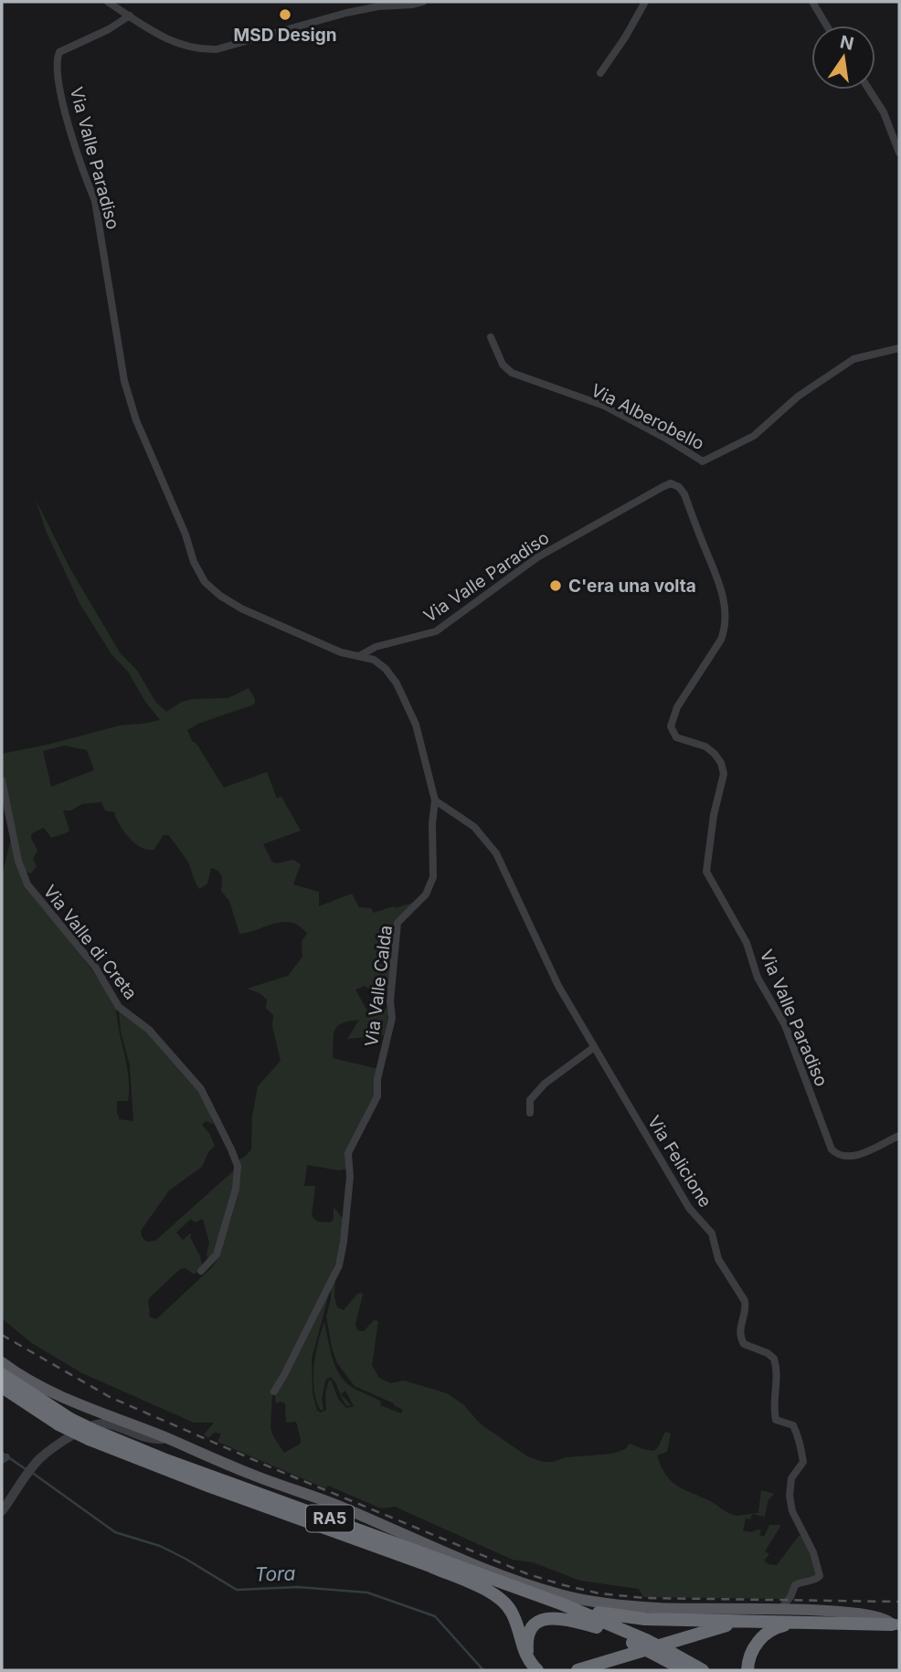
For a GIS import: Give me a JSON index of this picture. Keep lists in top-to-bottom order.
{
  "streets": {
    "highway": ["RA5"],
    "street": [
      "Via Valle Paradiso",
      "Via Alberobello",
      "Via Valle di Creta",
      "Via Valle Calda",
      "Via Felicione"
    ]
  },
  "crossings": [
    ["Via Valle Calda", "Via Felicione"]
  ],
  "water": ["Tora"],
  "places": ["MSD Design", "C'era una volta"],
  "north": "top"
}
